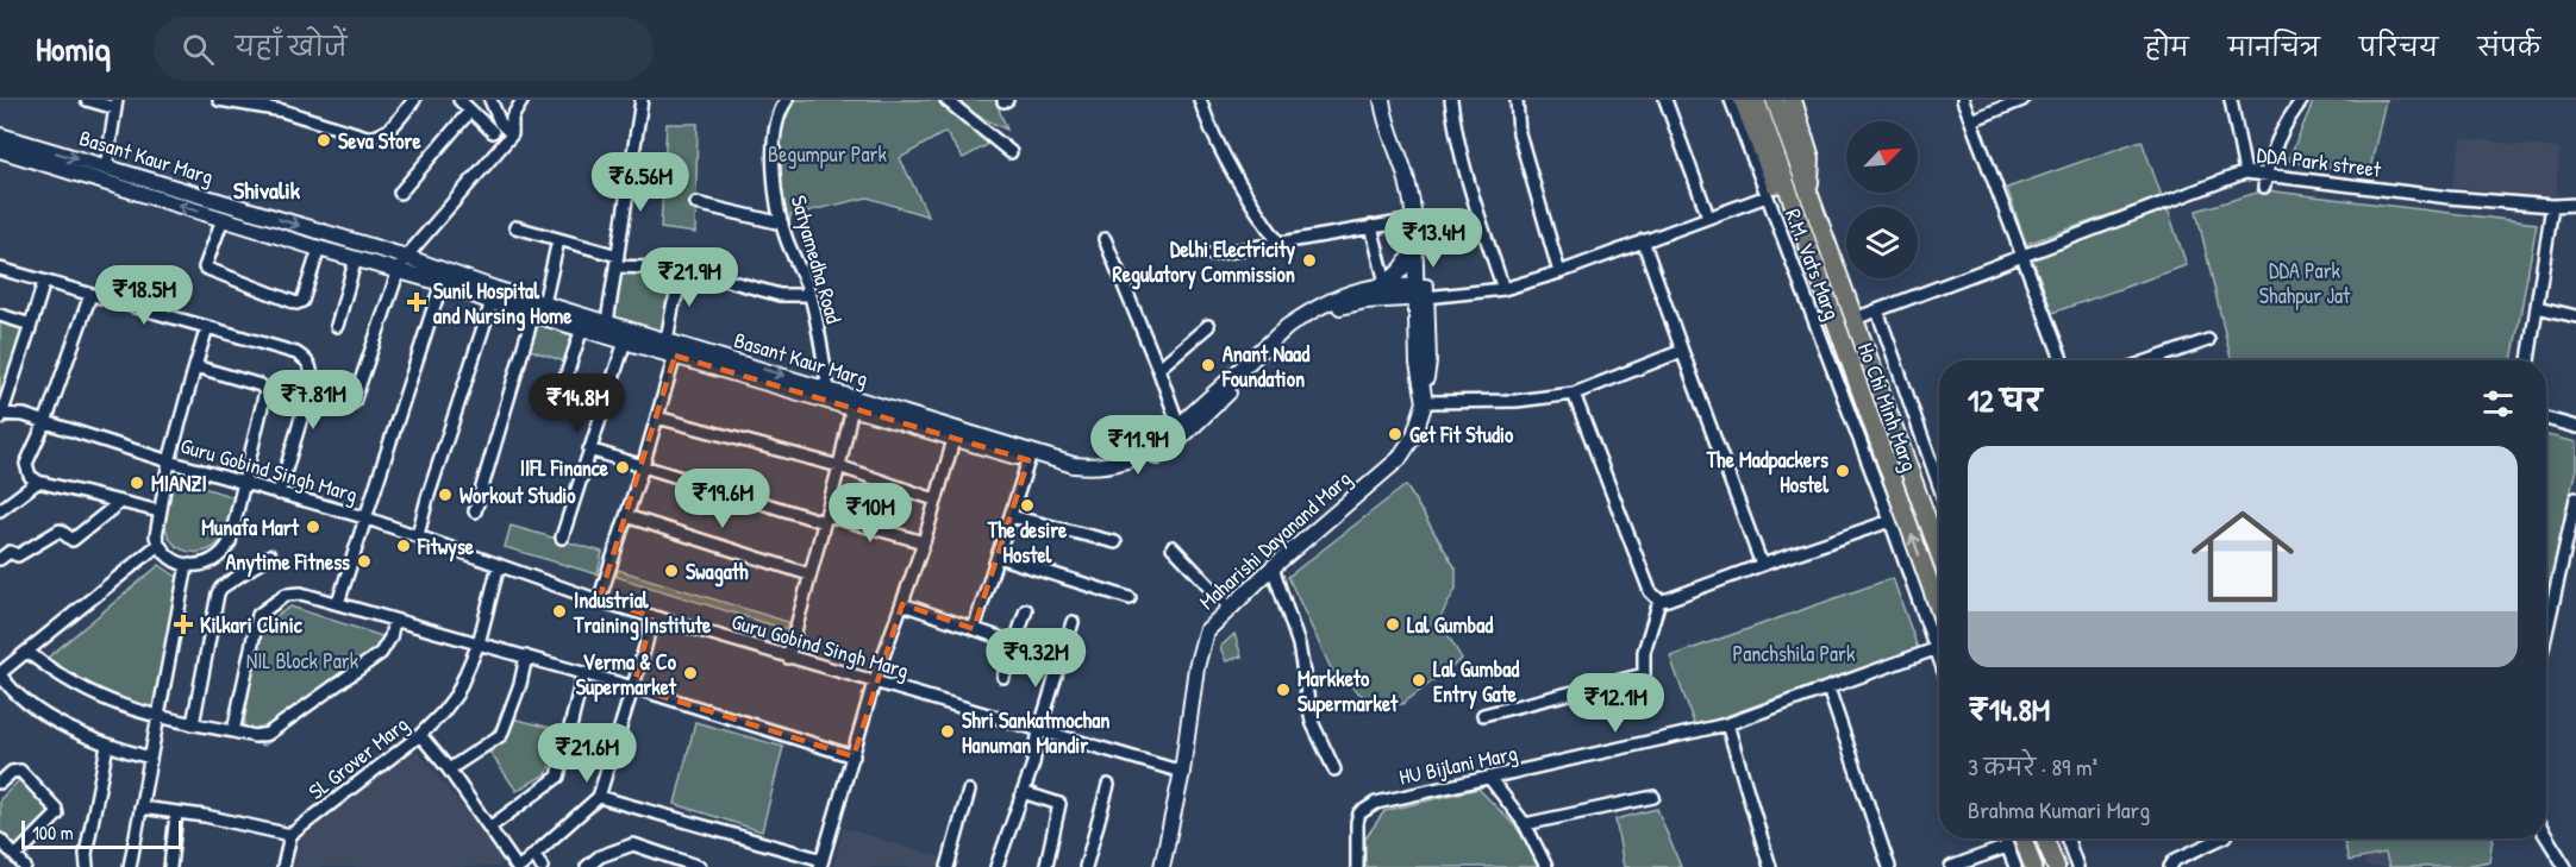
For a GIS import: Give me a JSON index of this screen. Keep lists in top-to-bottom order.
{
  "streets": {
    "main road": ["Basant Kaur Marg", "Ho Chi Minh Marg", "Maharishi Dayanand Marg"],
    "street": [
      "DDA Park street",
      "Satyamedha Road",
      "R.M. Vats Marg",
      "Guru Gobind Singh Marg",
      "SL Grover Marg",
      "HU Bijlani Marg"
    ]
  },
  "crossings": [
    ["Basant Kaur Marg", "Satyamedha Road"],
    ["Basant Kaur Marg", "Maharishi Dayanand Marg"],
    ["DDA Park street", "Ho Chi Minh Marg"],
    ["R.M. Vats Marg", "HU Bijlani Marg"],
    ["Guru Gobind Singh Marg", "Maharishi Dayanand Marg"],
    ["Guru Gobind Singh Marg", "SL Grover Marg"]
  ],
  "districts": ["Shivalik"],
  "parks": [
    "Begumpur Park",
    "DDA Park Shahpur Jat",
    "Panchshila Park",
    "NIL Block Park"
  ],
  "places": {
    "other": [
      "Seva Store",
      "Delhi Electricity Regulatory Commission",
      "Anant Naad Foundation",
      "Get Fit Studio",
      "IIFL Finance",
      "The Madpackers Hostel",
      "MIANZI",
      "Workout Studio",
      "The desire Hostel",
      "Munafa Mart",
      "Fitwyse",
      "Anytime Fitness",
      "Swagath",
      "Industrial Training Institute",
      "Lal Gumbad",
      "Verma & Co Supermarket",
      "Lal Gumbad Entry Gate",
      "Markketo Supermarket",
      "Shri Sankatmochan Hanuman Mandir"
    ],
    "health": ["Sunil Hospital and Nursing Home", "Kilkari Clinic"]
  },
  "scale_bar": "100 m",
  "north": "top right",
  "page": {
    "header": "Homiq",
    "search": "यहाँ खोजें",
    "nav": [
      "होम",
      "मानचित्र",
      "परिचय",
      "संपर्क"
    ],
    "price": [
      "₹6.56M",
      "₹13.4M",
      "₹21.9M",
      "₹18.5M",
      "₹7.81M",
      "₹14.8M",
      "₹11.9M",
      "₹19.6M",
      "₹10M",
      "₹9.32M",
      "₹12.1M",
      "₹21.6M"
    ],
    "heading": "12 घर",
    "list": [
      {
        "name": "₹14.8M",
        "note": "3 कमरे · 89 m² · Brahma Kumari Marg"
      }
    ],
    "scale": "100 m"
  }
}
